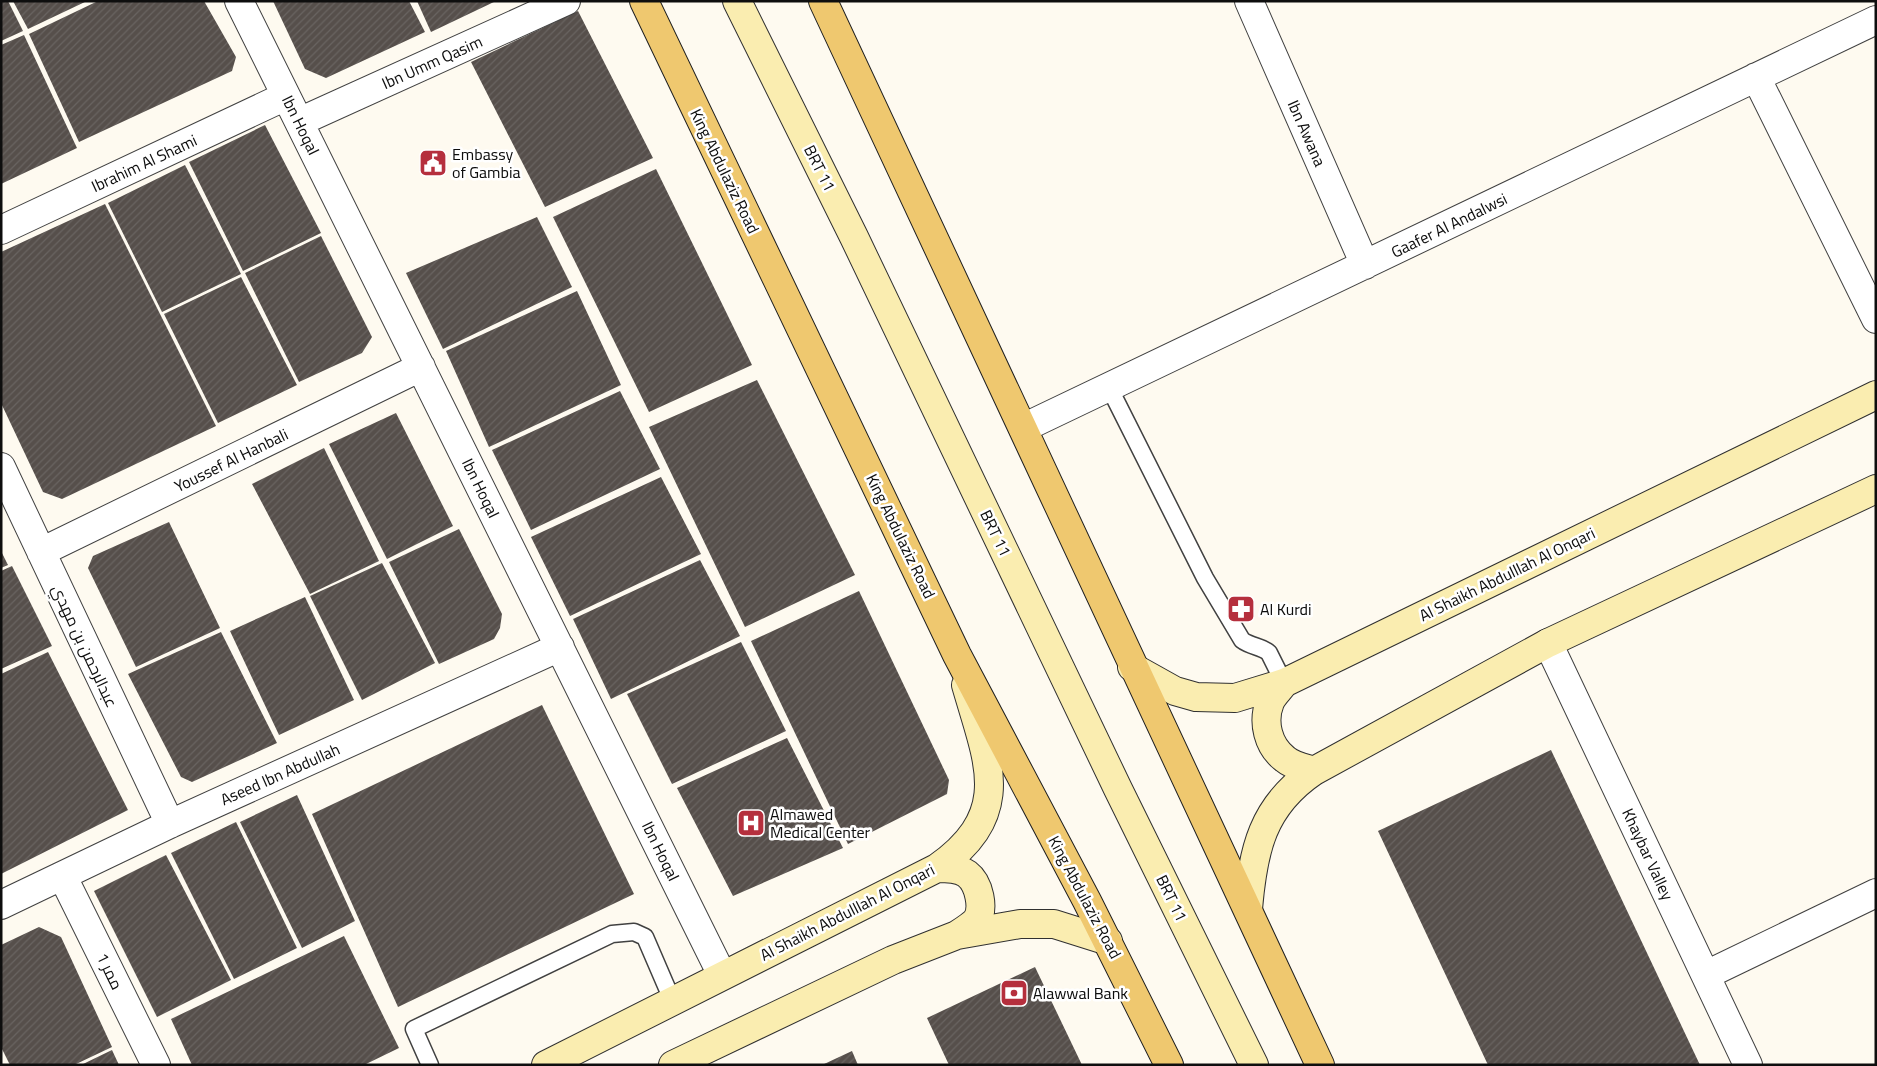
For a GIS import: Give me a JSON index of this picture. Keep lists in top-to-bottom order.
{
  "streets": {
    "main road": ["King Abdulaziz Road"],
    "street": [
      "Ibn Umm Qasim",
      "Ibn Hoqal",
      "Ibn Awana",
      "Ibrahim Al Shami",
      "BRT 11",
      "Gaafer Al Andalwsi",
      "Youssef Al Hanbali",
      "Al Shaikh Abdulllah Al Onqari",
      "عبدالرحمن بن مهدي",
      "Aseed Ibn Abdullah",
      "Khaybar Valley",
      "ممر 1"
    ]
  },
  "crossings": [
    ["Ibn Umm Qasim", "Ibn Hoqal"],
    ["Ibn Hoqal", "Ibrahim Al Shami"],
    ["Ibn Hoqal", "Youssef Al Hanbali"],
    ["Ibn Hoqal", "Al Shaikh Abdulllah Al Onqari"],
    ["Ibn Hoqal", "Aseed Ibn Abdullah"],
    ["Ibn Awana", "Gaafer Al Andalwsi"],
    ["King Abdulaziz Road", "Al Shaikh Abdulllah Al Onqari"],
    ["Youssef Al Hanbali", "عبدالرحمن بن مهدي"],
    ["عبدالرحمن بن مهدي", "Aseed Ibn Abdullah"],
    ["Aseed Ibn Abdullah", "ممر 1"]
  ],
  "places": {
    "public building": ["Embassy of Gambia"],
    "pharmacy": ["Al Kurdi"],
    "hospital": ["Almawed Medical Center"],
    "bank": ["Alawwal Bank"]
  }
}
